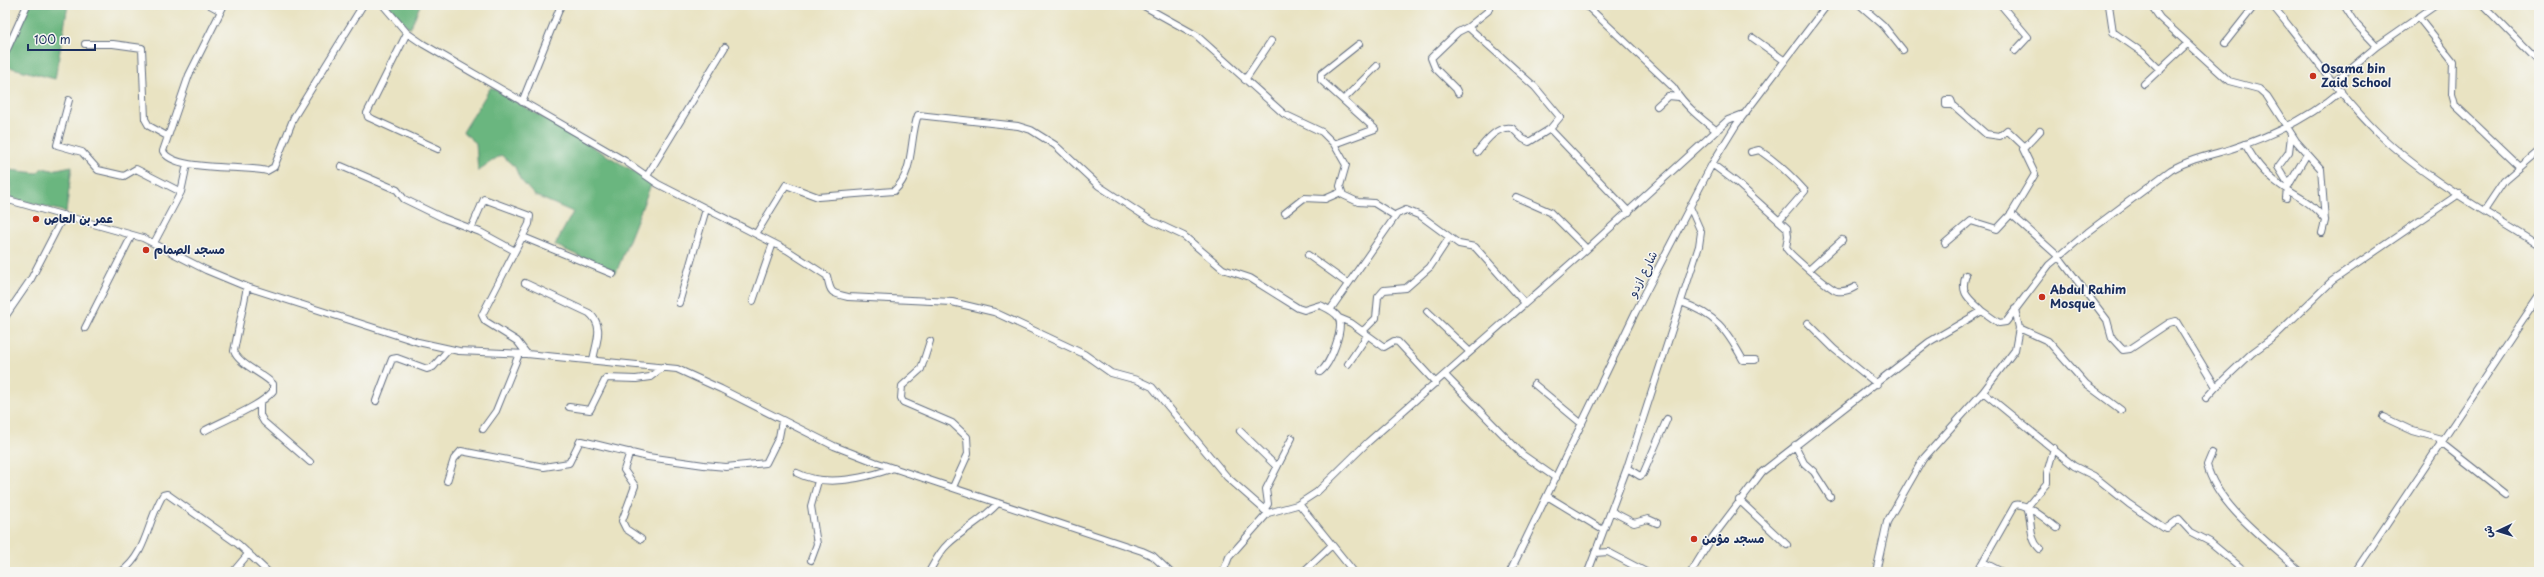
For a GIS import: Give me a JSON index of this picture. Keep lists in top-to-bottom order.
{
  "streets": {
    "street": ["شارع ازدو"]
  },
  "places": [
    "Osama bin Zaid School",
    "عمر بن العاص",
    "مسجد الصمام",
    "Abdul Rahim Mosque",
    "مسجد مؤمن"
  ],
  "scale_bar": "100 m",
  "north": "left"
}
